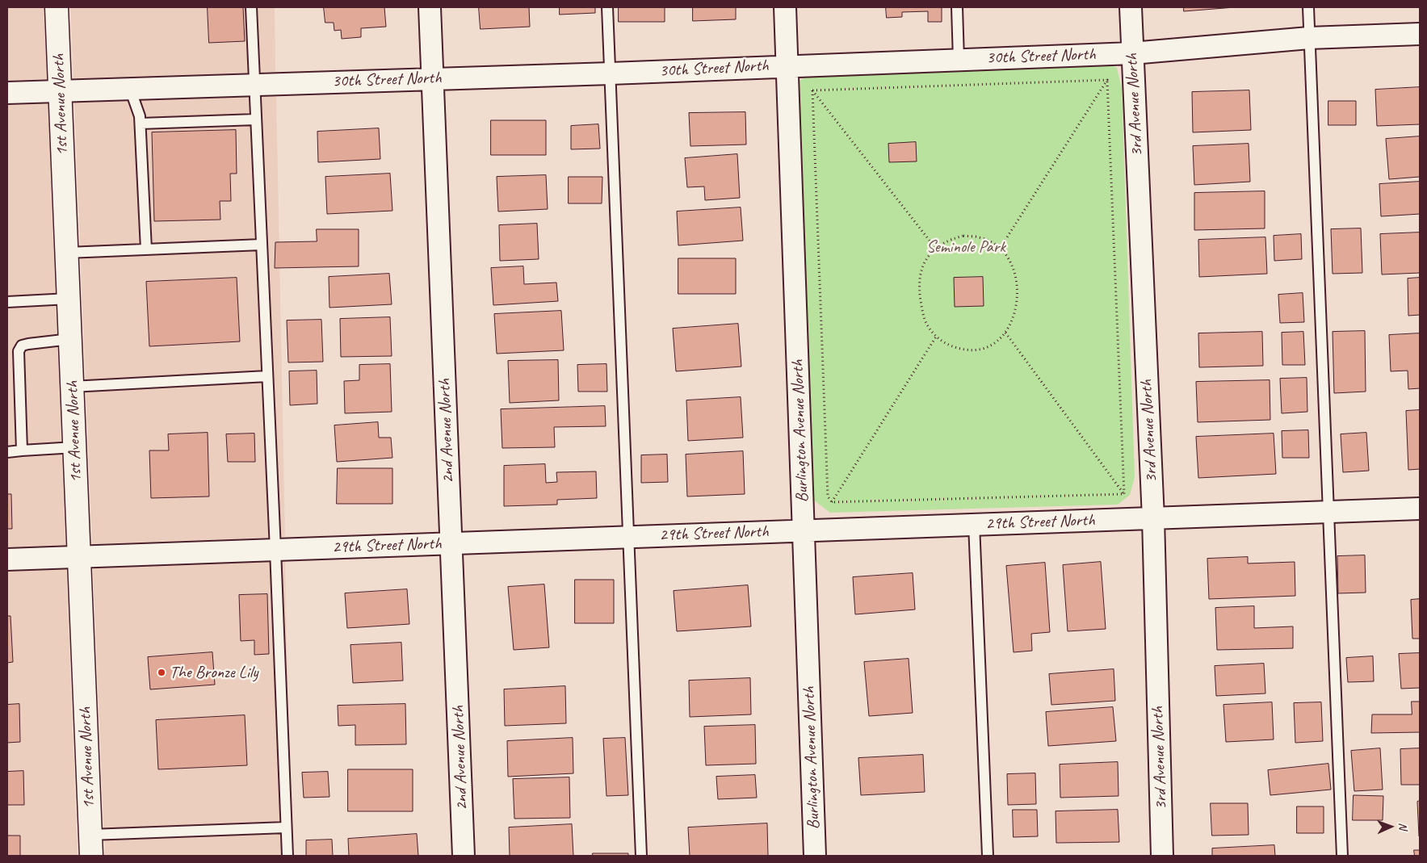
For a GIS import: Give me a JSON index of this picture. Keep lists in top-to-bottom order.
{
  "streets": {
    "main road": ["1st Avenue North"],
    "street": [
      "30th Street North",
      "3rd Avenue North",
      "2nd Avenue North",
      "Burlington Avenue North",
      "29th Street North"
    ]
  },
  "crossings": [
    ["30th Street North", "1st Avenue North"],
    ["30th Street North", "3rd Avenue North"],
    ["30th Street North", "2nd Avenue North"],
    ["30th Street North", "Burlington Avenue North"],
    ["1st Avenue North", "29th Street North"],
    ["3rd Avenue North", "29th Street North"],
    ["2nd Avenue North", "29th Street North"],
    ["Burlington Avenue North", "29th Street North"]
  ],
  "parks": ["Seminole Park"],
  "places": ["The Bronze Lily"],
  "north": "right"
}
